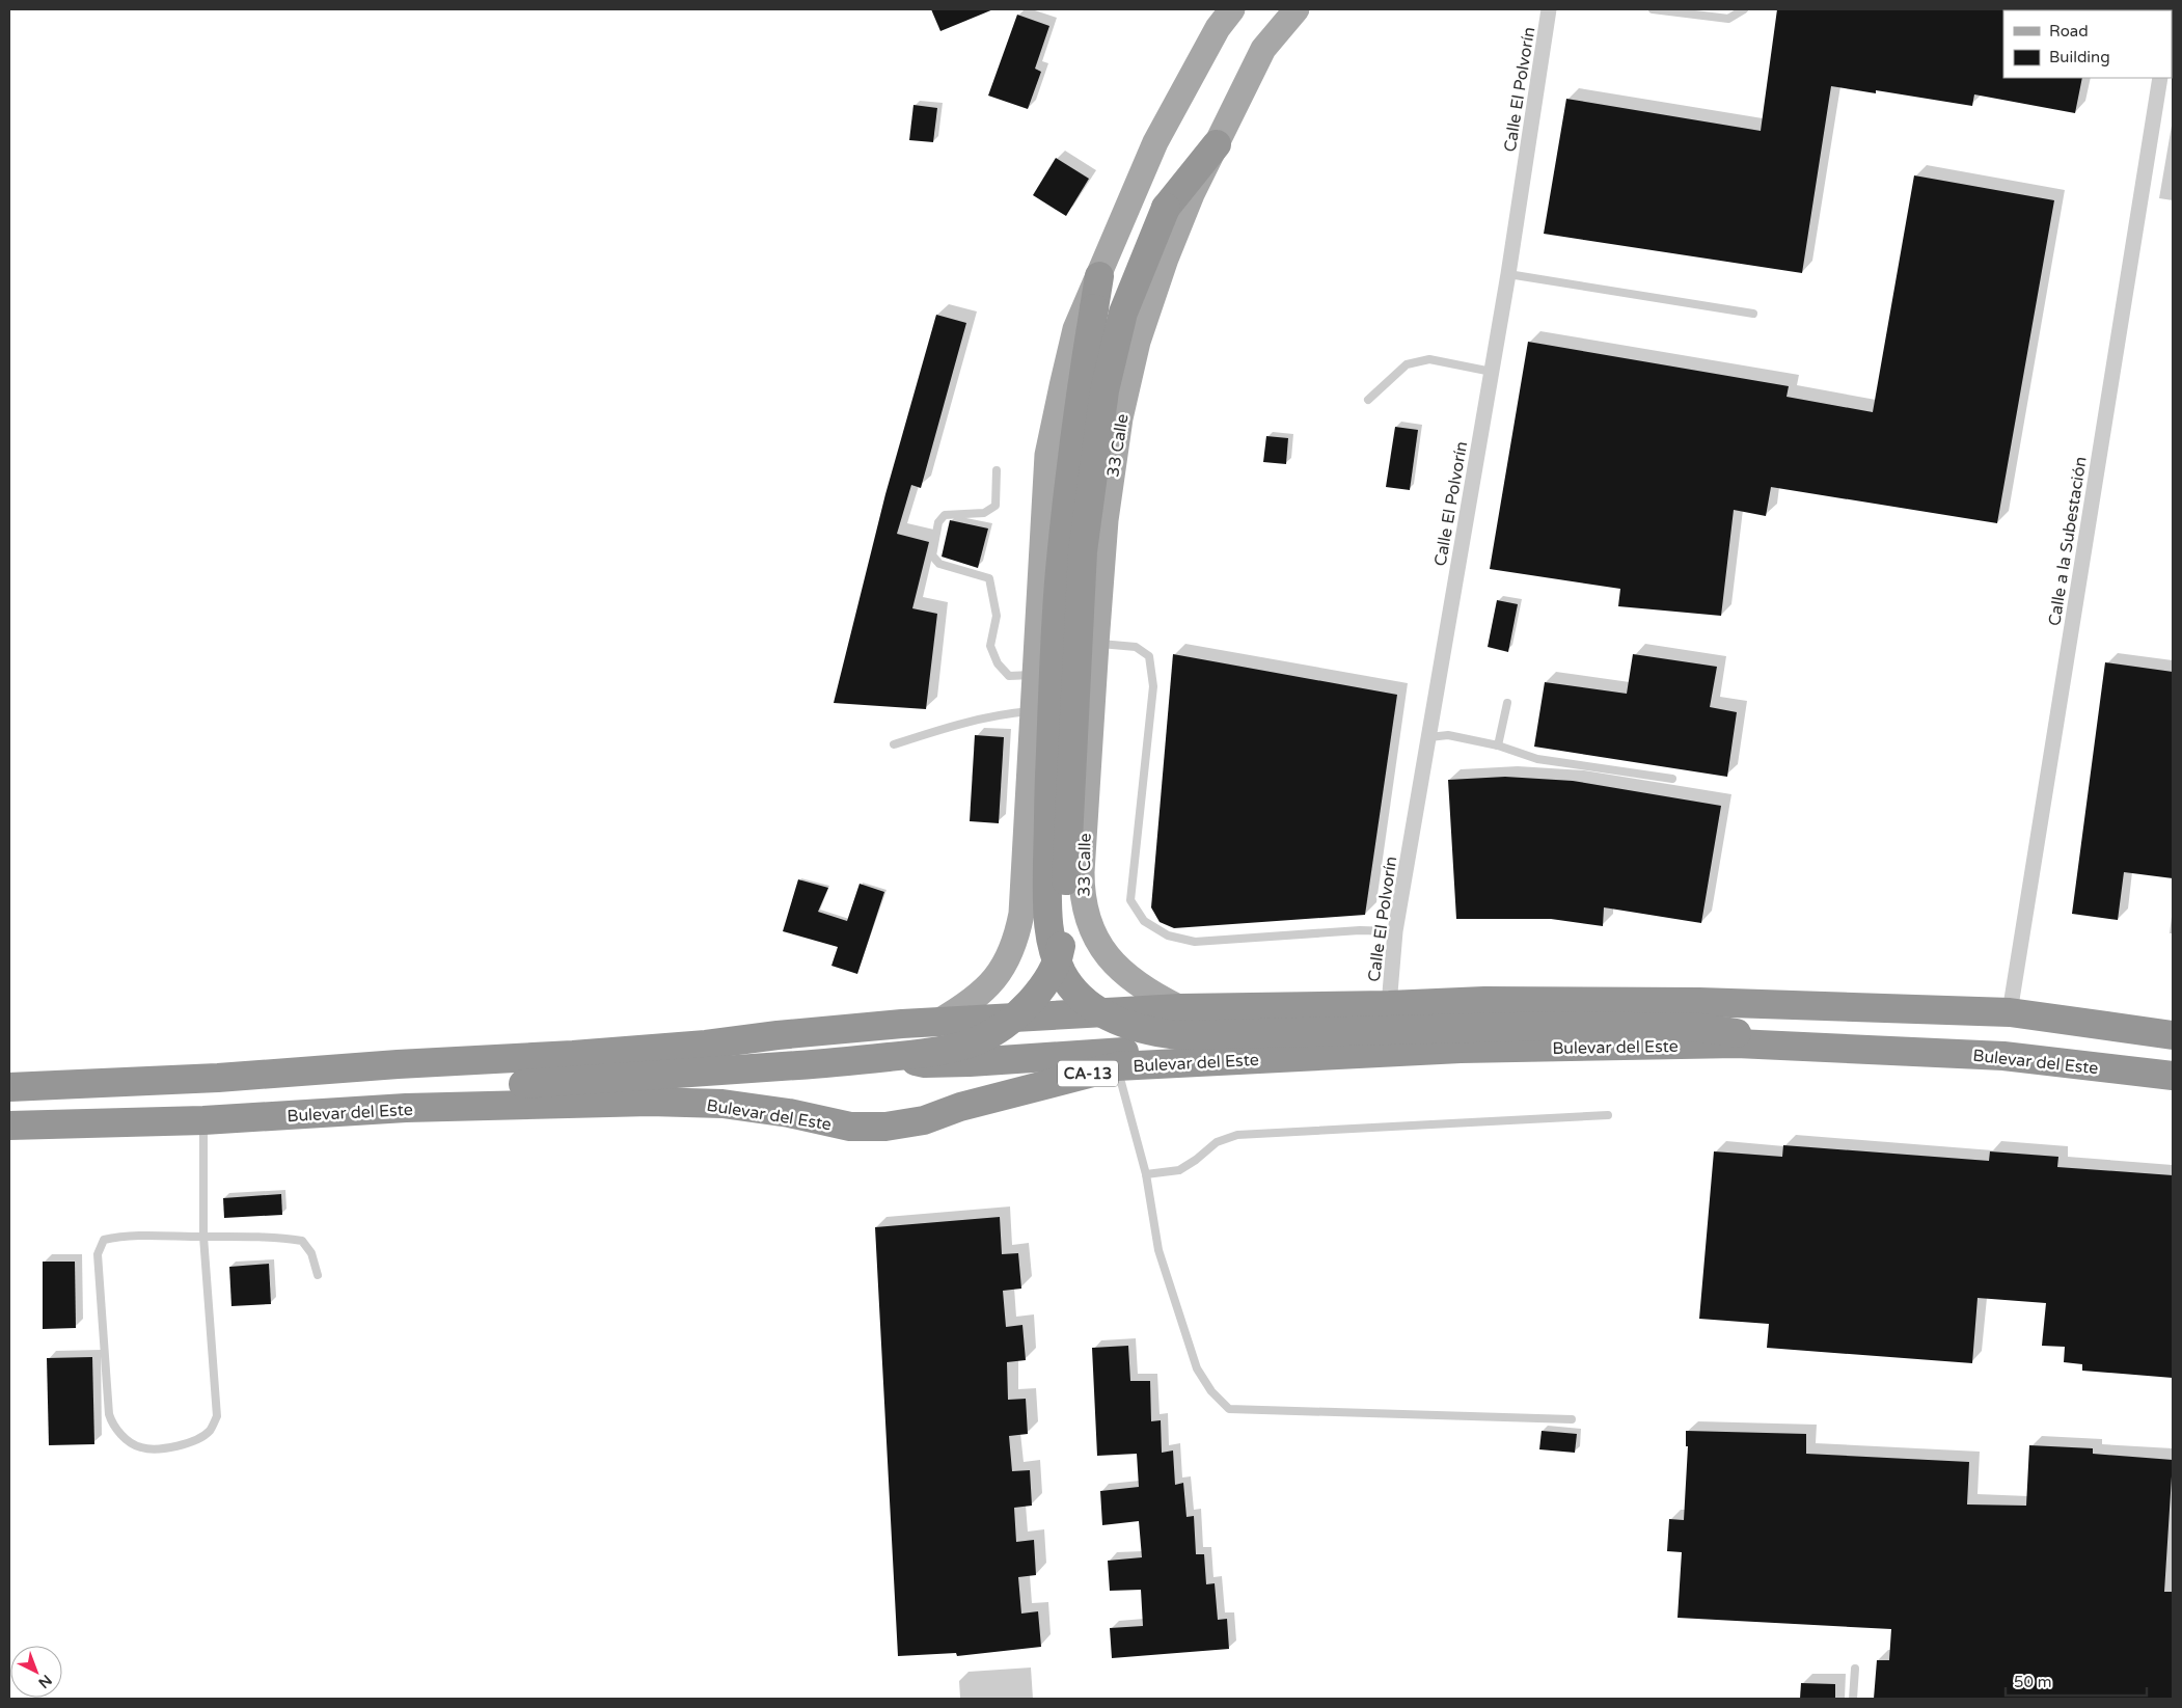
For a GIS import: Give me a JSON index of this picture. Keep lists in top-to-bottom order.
{
  "streets": {
    "highway": ["Bulevar del Este", "CA-13"],
    "main road": ["33 Calle"],
    "street": ["Calle El Polvorín", "Calle a la Subestación"]
  },
  "legend": ["Road", "Building"],
  "scale_bar": "50 m",
  "north": "bottom right"
}
